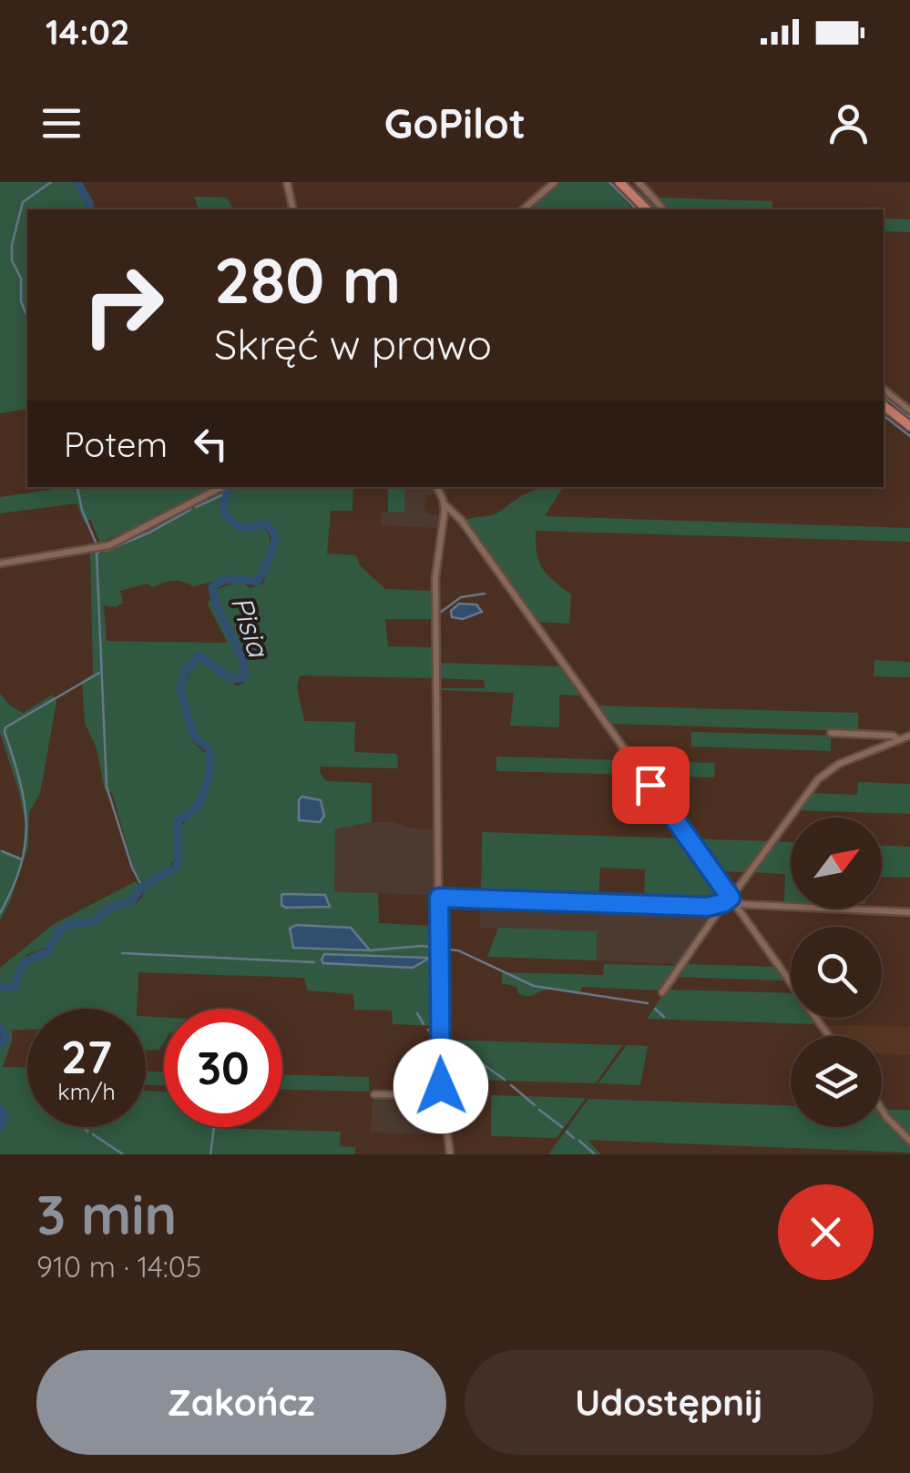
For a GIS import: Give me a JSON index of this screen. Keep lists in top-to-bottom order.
{
  "water": ["Pisia"],
  "north": "top right",
  "page": {
    "status": "14:02",
    "header": "GoPilot",
    "turn": ["280 m", "Skręć w prawo"],
    "then": "Potem",
    "speed": "27 km/h",
    "limit": "30",
    "heading": ["3 min", "910 m · 14:05"],
    "buttons": ["Zakończ", "Udostępnij"]
  }
}
